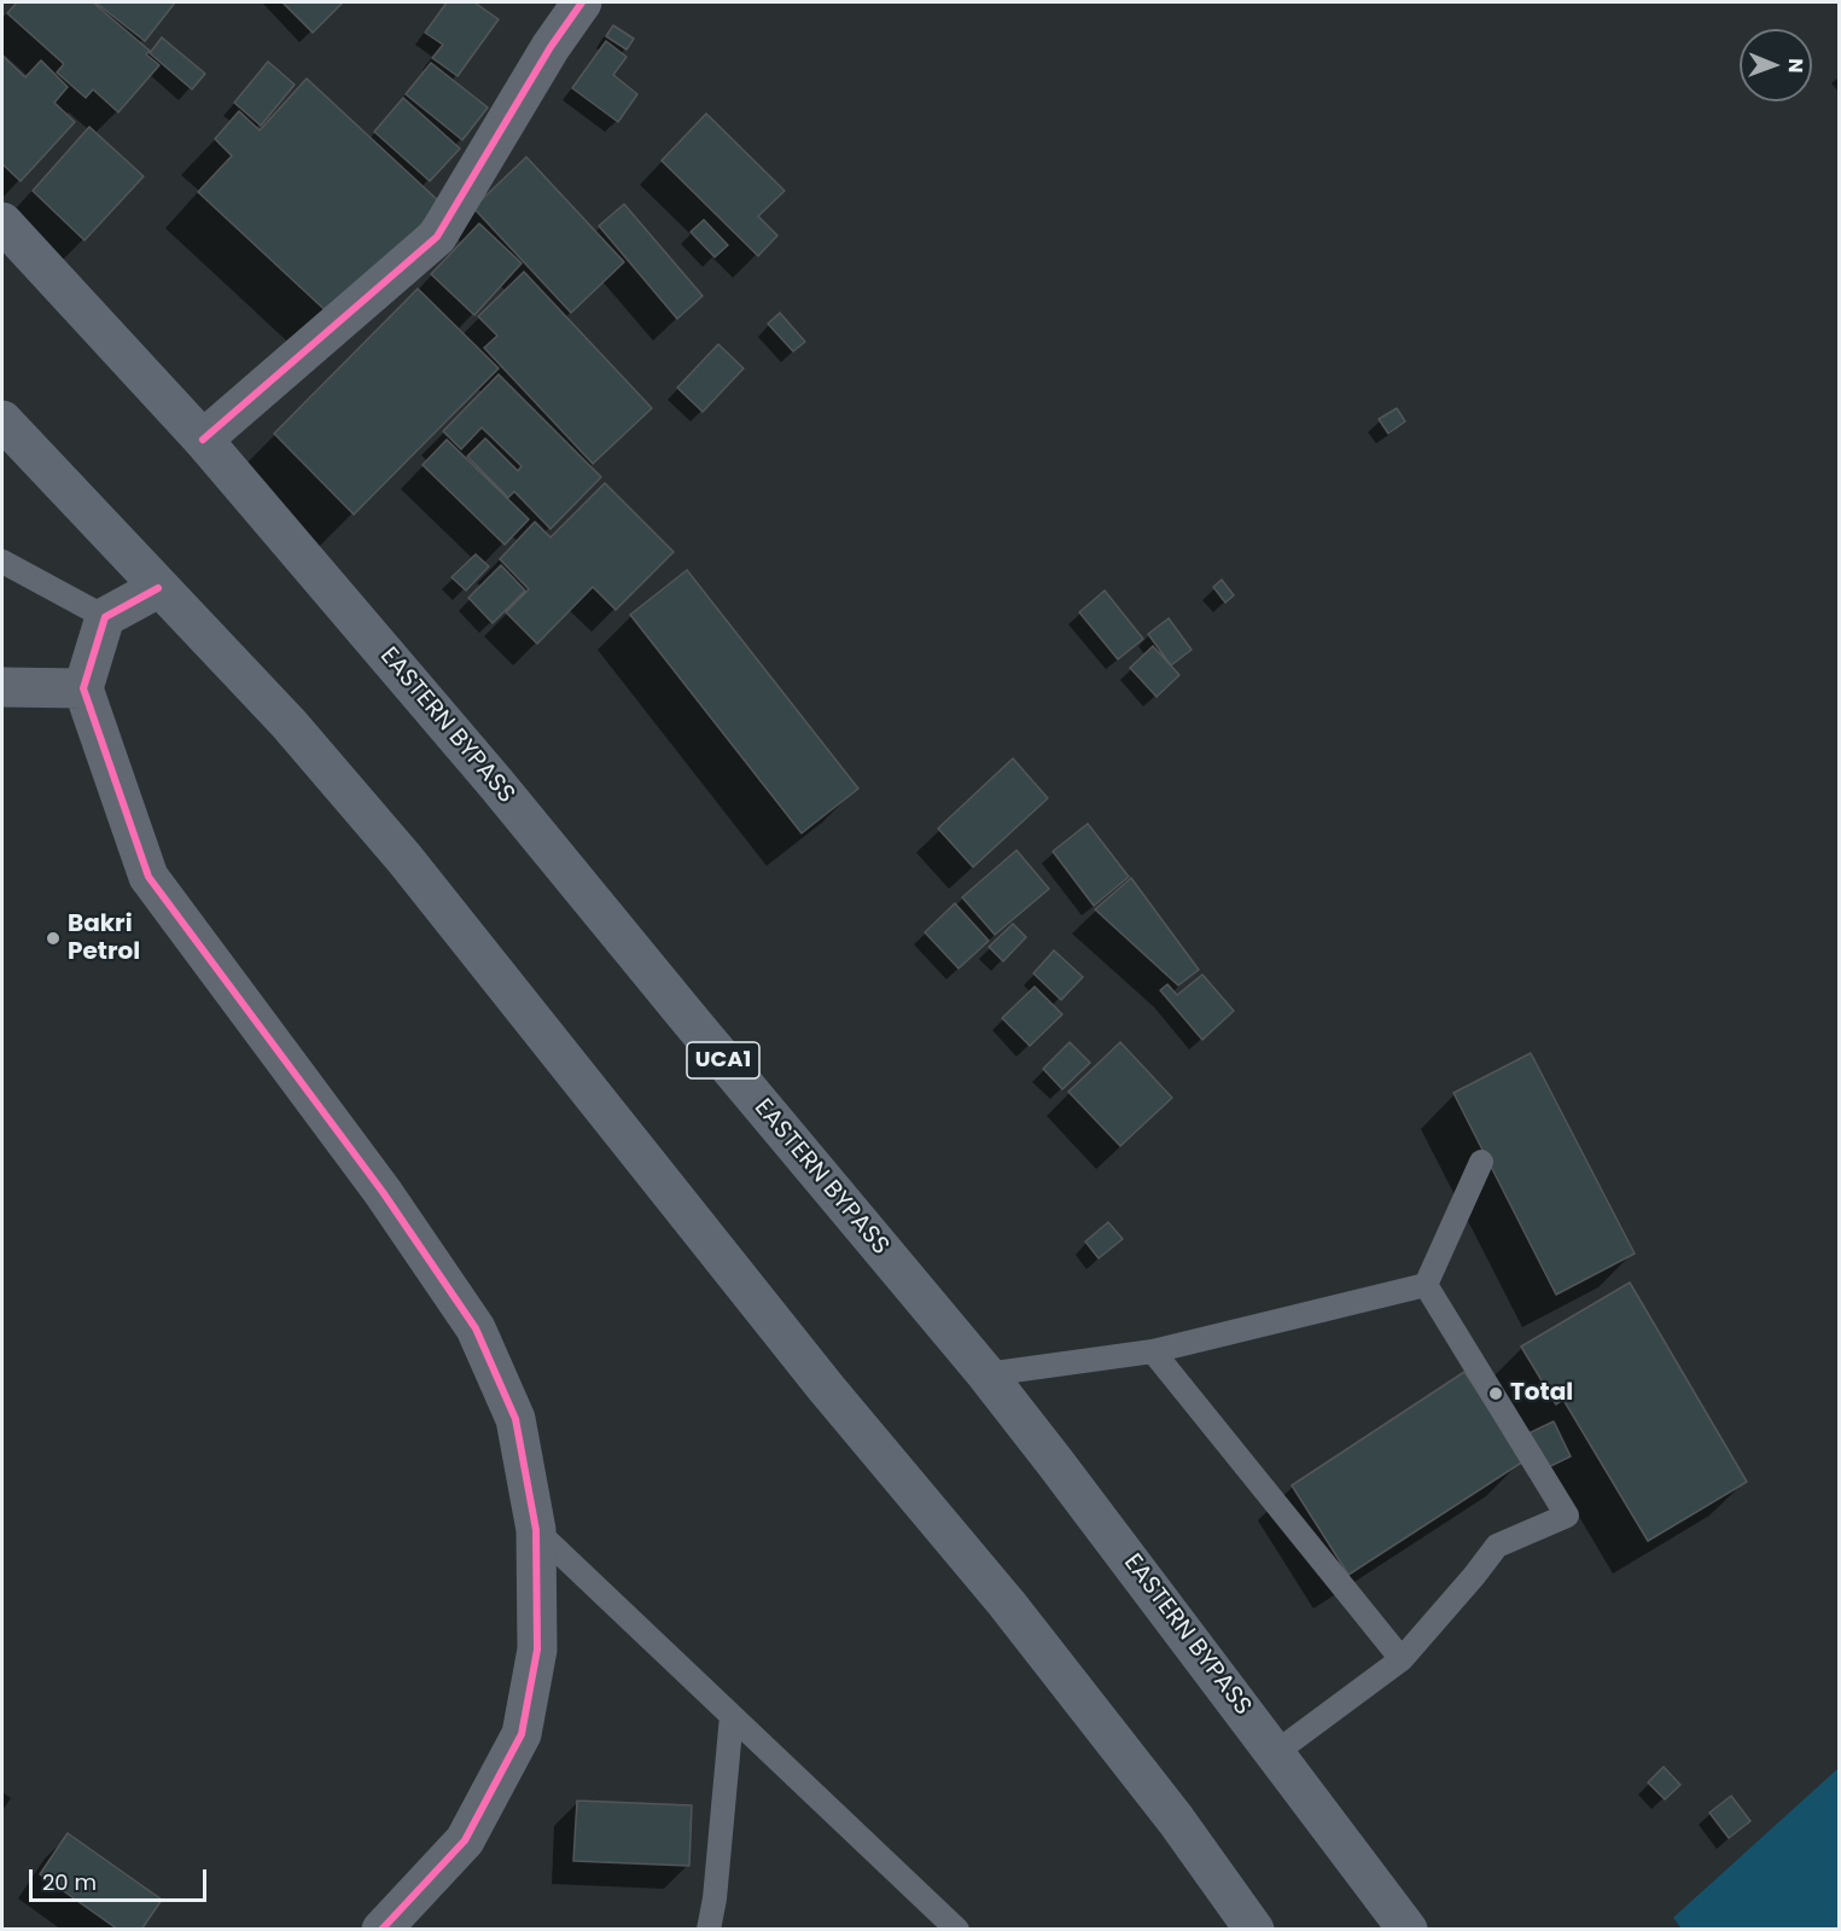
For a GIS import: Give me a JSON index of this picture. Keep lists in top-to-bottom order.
{
  "streets": {
    "main road": ["EASTERN BYPASS", "UCA1"]
  },
  "places": ["Bakri Petrol", "Total"],
  "scale_bar": "20 m",
  "north": "right"
}
